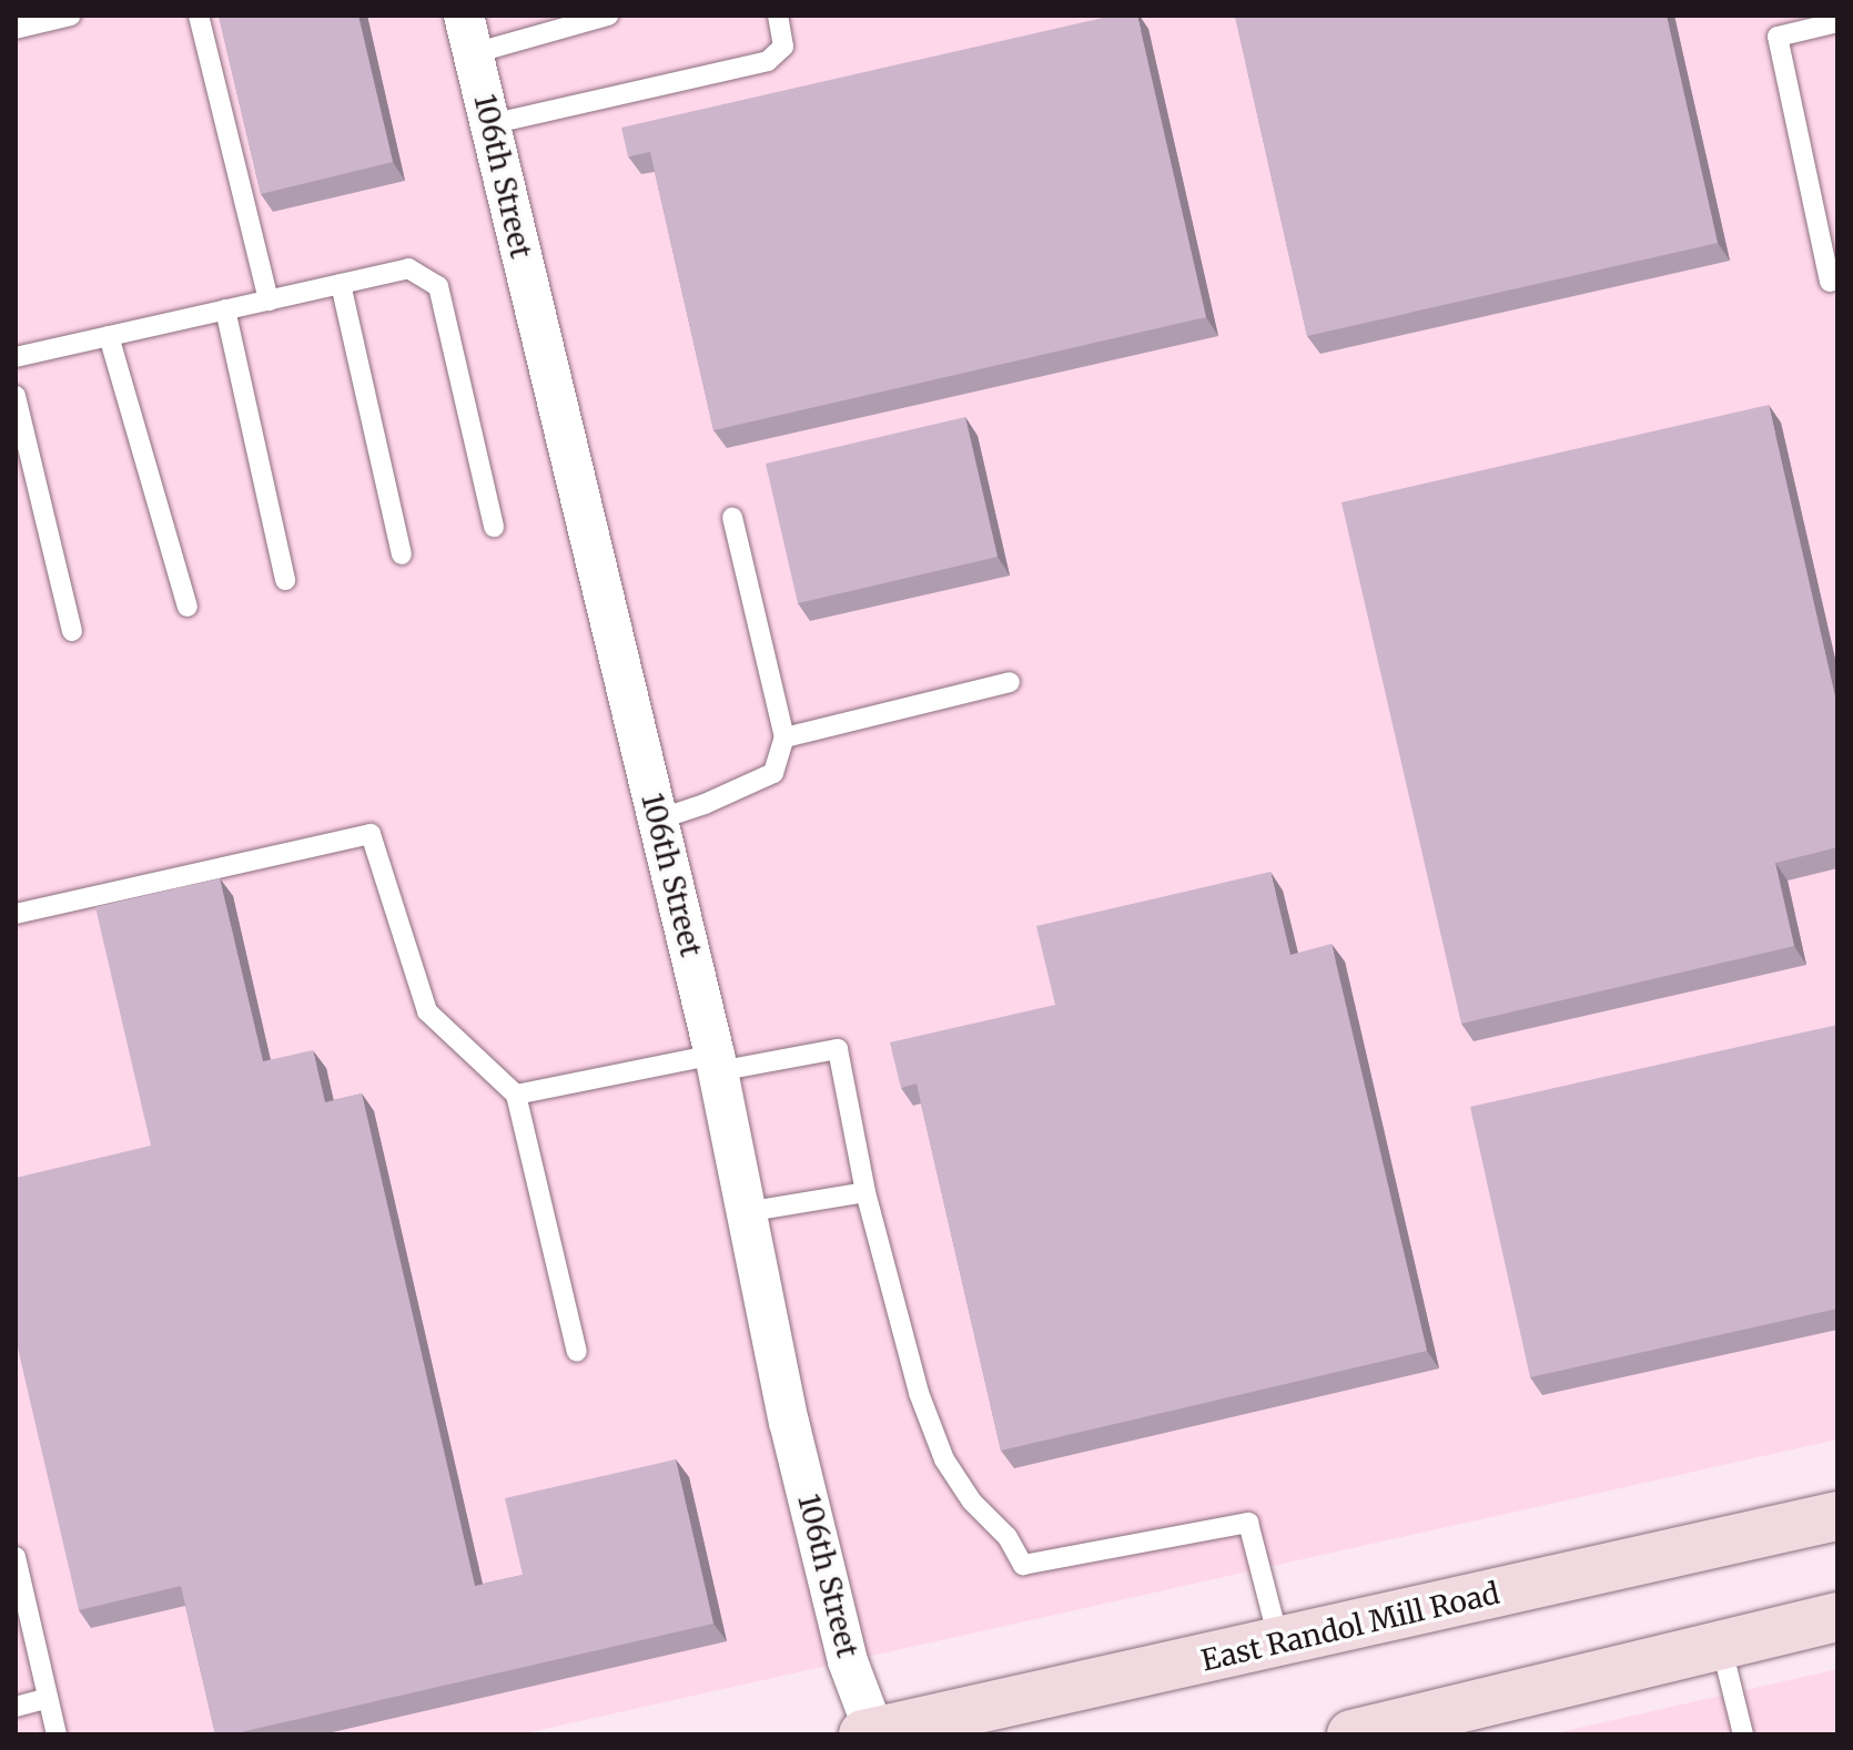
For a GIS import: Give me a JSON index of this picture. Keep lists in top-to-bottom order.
{
  "streets": {
    "main road": ["East Randol Mill Road"],
    "street": ["106th Street"]
  },
  "crossings": [
    ["106th Street", "East Randol Mill Road"]
  ]
}
